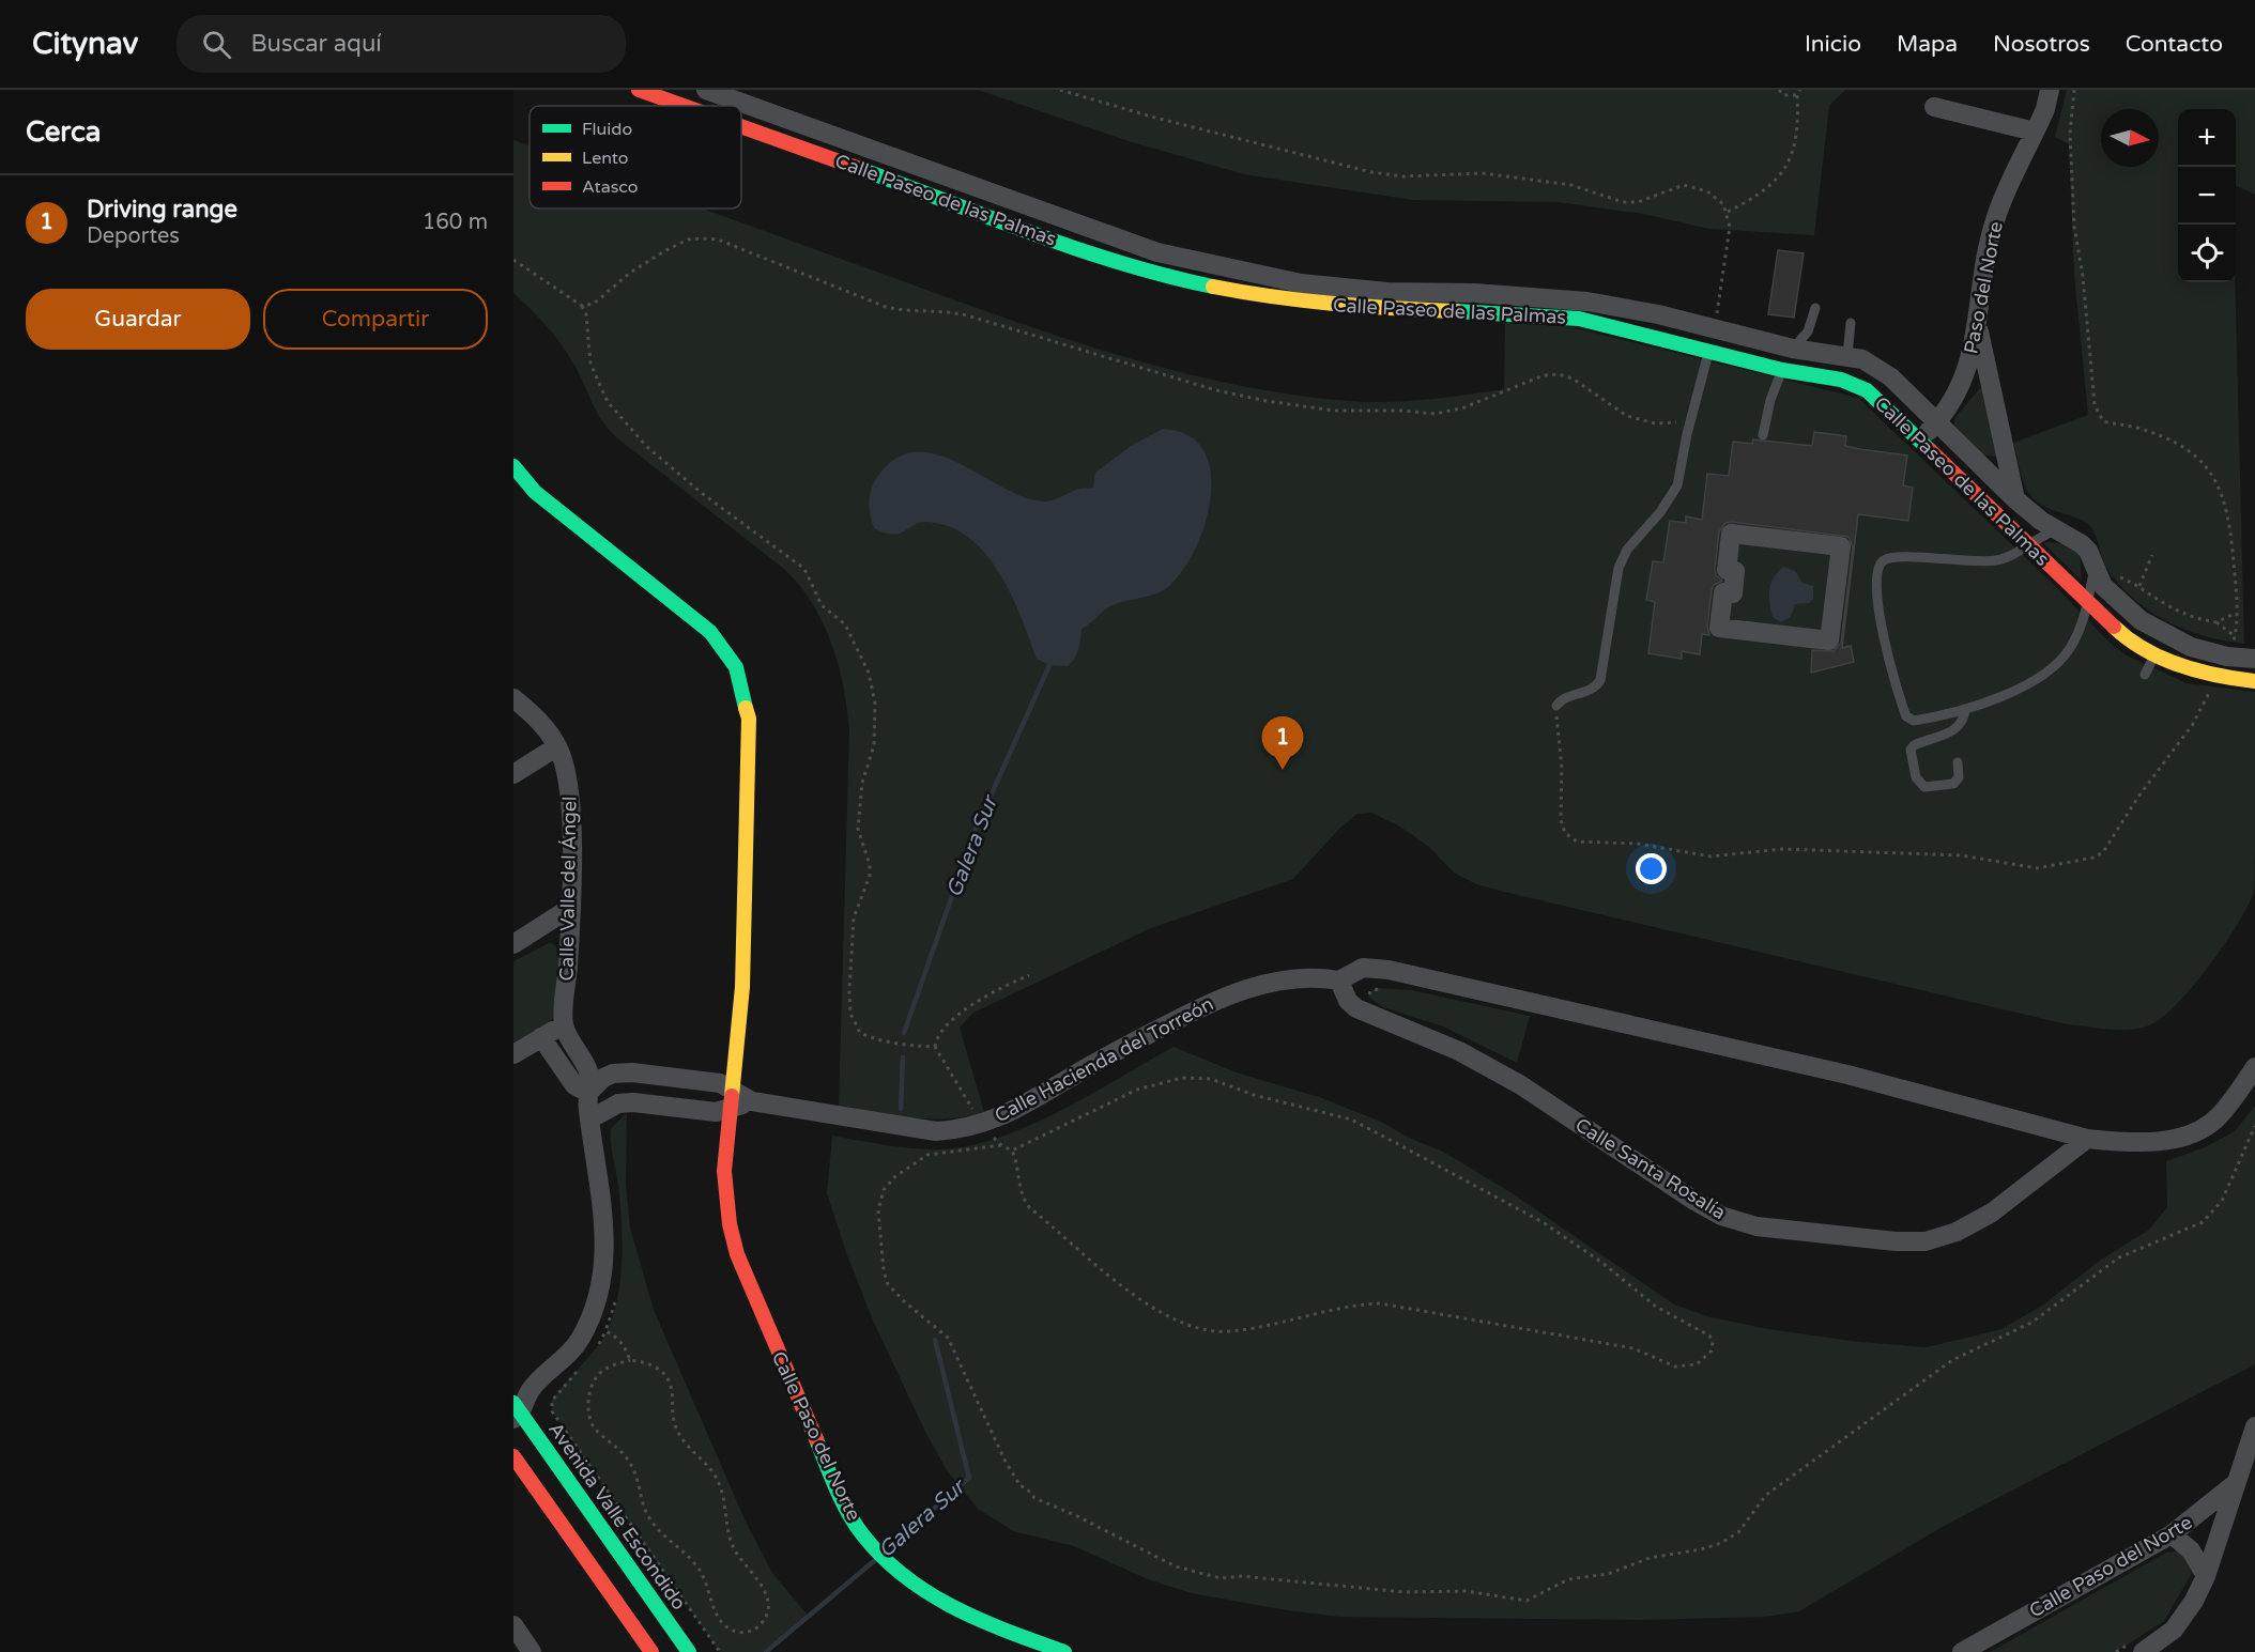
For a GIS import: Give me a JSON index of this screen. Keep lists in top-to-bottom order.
{
  "streets": {
    "street": [
      "Calle Paseo de las Palmas",
      "Paso del Norte",
      "Calle Valle del Ángel",
      "Calle Hacienda del Torreón",
      "Calle Santa Rosalía",
      "Calle Paso del Norte",
      "Avenida Valle Escondido"
    ]
  },
  "crossings": [
    ["Calle Paseo de las Palmas", "Paso del Norte"],
    ["Calle Hacienda del Torreón", "Calle Santa Rosalía"],
    ["Calle Hacienda del Torreón", "Calle Paso del Norte"]
  ],
  "water": ["Galera Sur"],
  "legend": ["Fluido", "Lento", "Atasco"],
  "north": "right",
  "page": {
    "header": "Citynav",
    "search": "Buscar aquí",
    "nav": [
      "Inicio",
      "Mapa",
      "Nosotros",
      "Contacto"
    ],
    "heading": "Cerca",
    "map_buttons": ["+", "−"],
    "list": [
      {
        "mark": "1",
        "name": "Driving range",
        "note": "Deportes",
        "value": "160 m"
      }
    ],
    "buttons": ["Guardar", "Compartir"],
    "pins": "1"
  }
}
